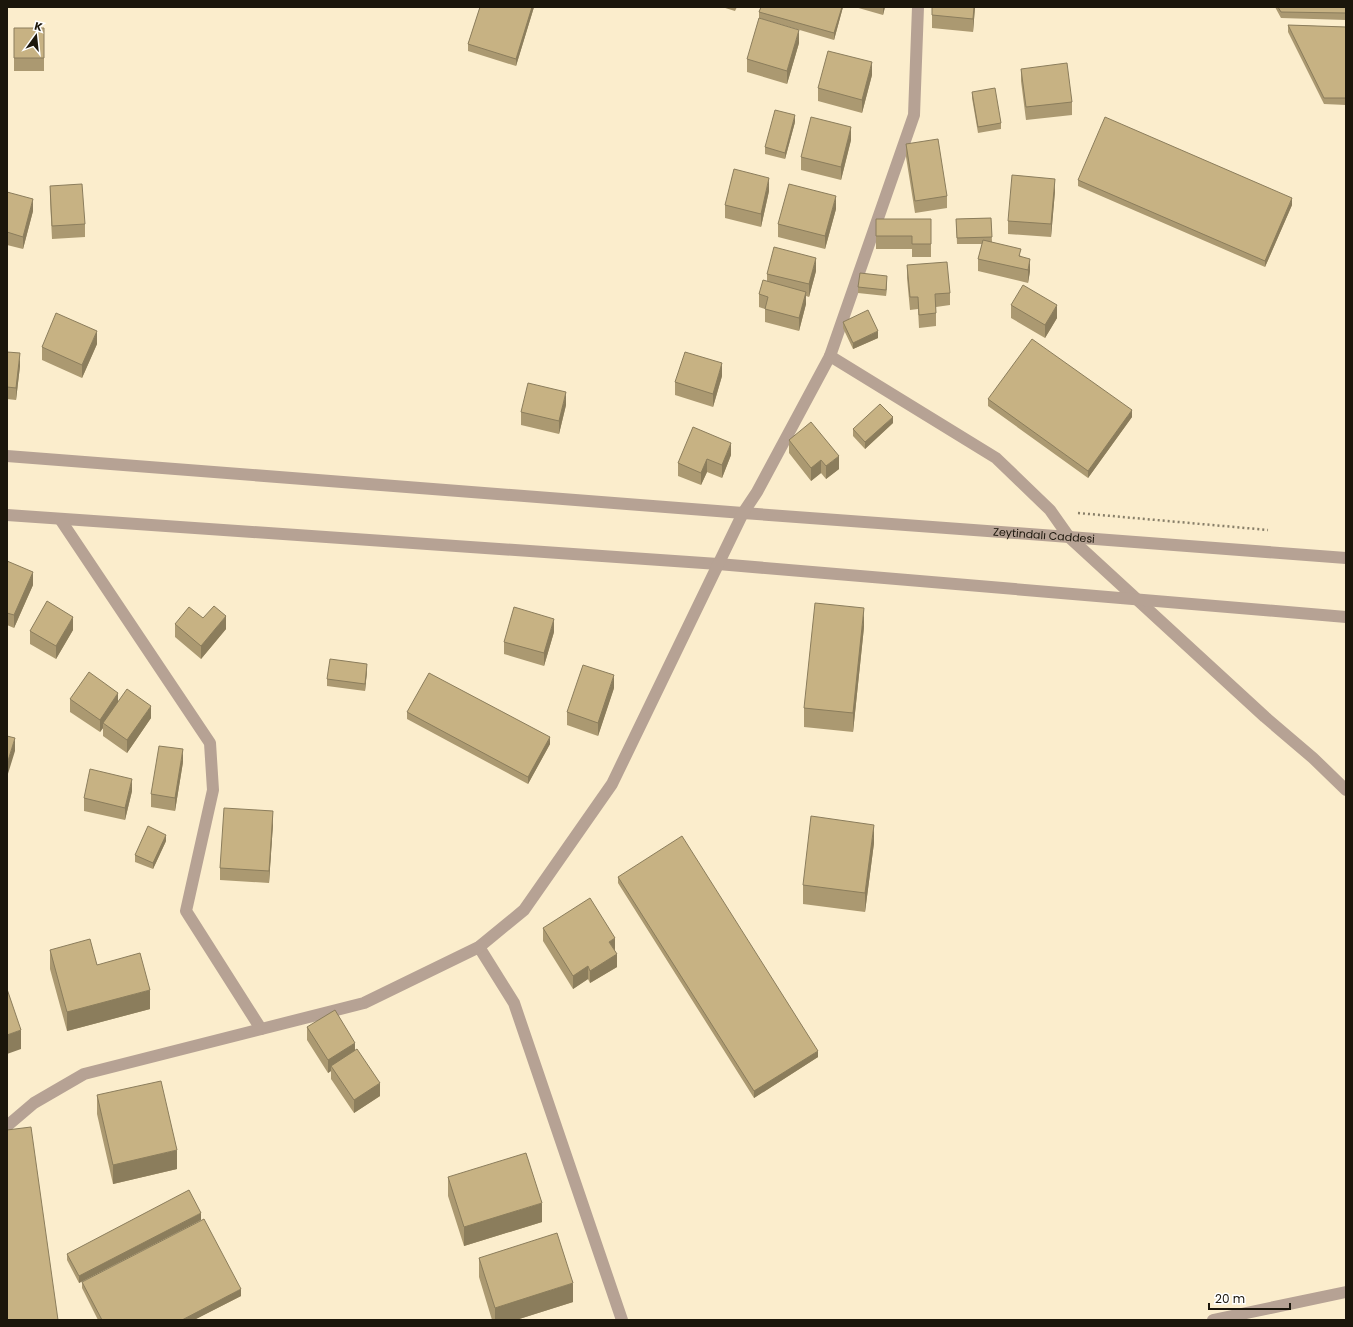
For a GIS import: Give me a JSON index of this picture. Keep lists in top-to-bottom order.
{
  "streets": {
    "street": ["Zeytindalı Caddesi"]
  },
  "scale_bar": "20 m",
  "north": "top"
}
